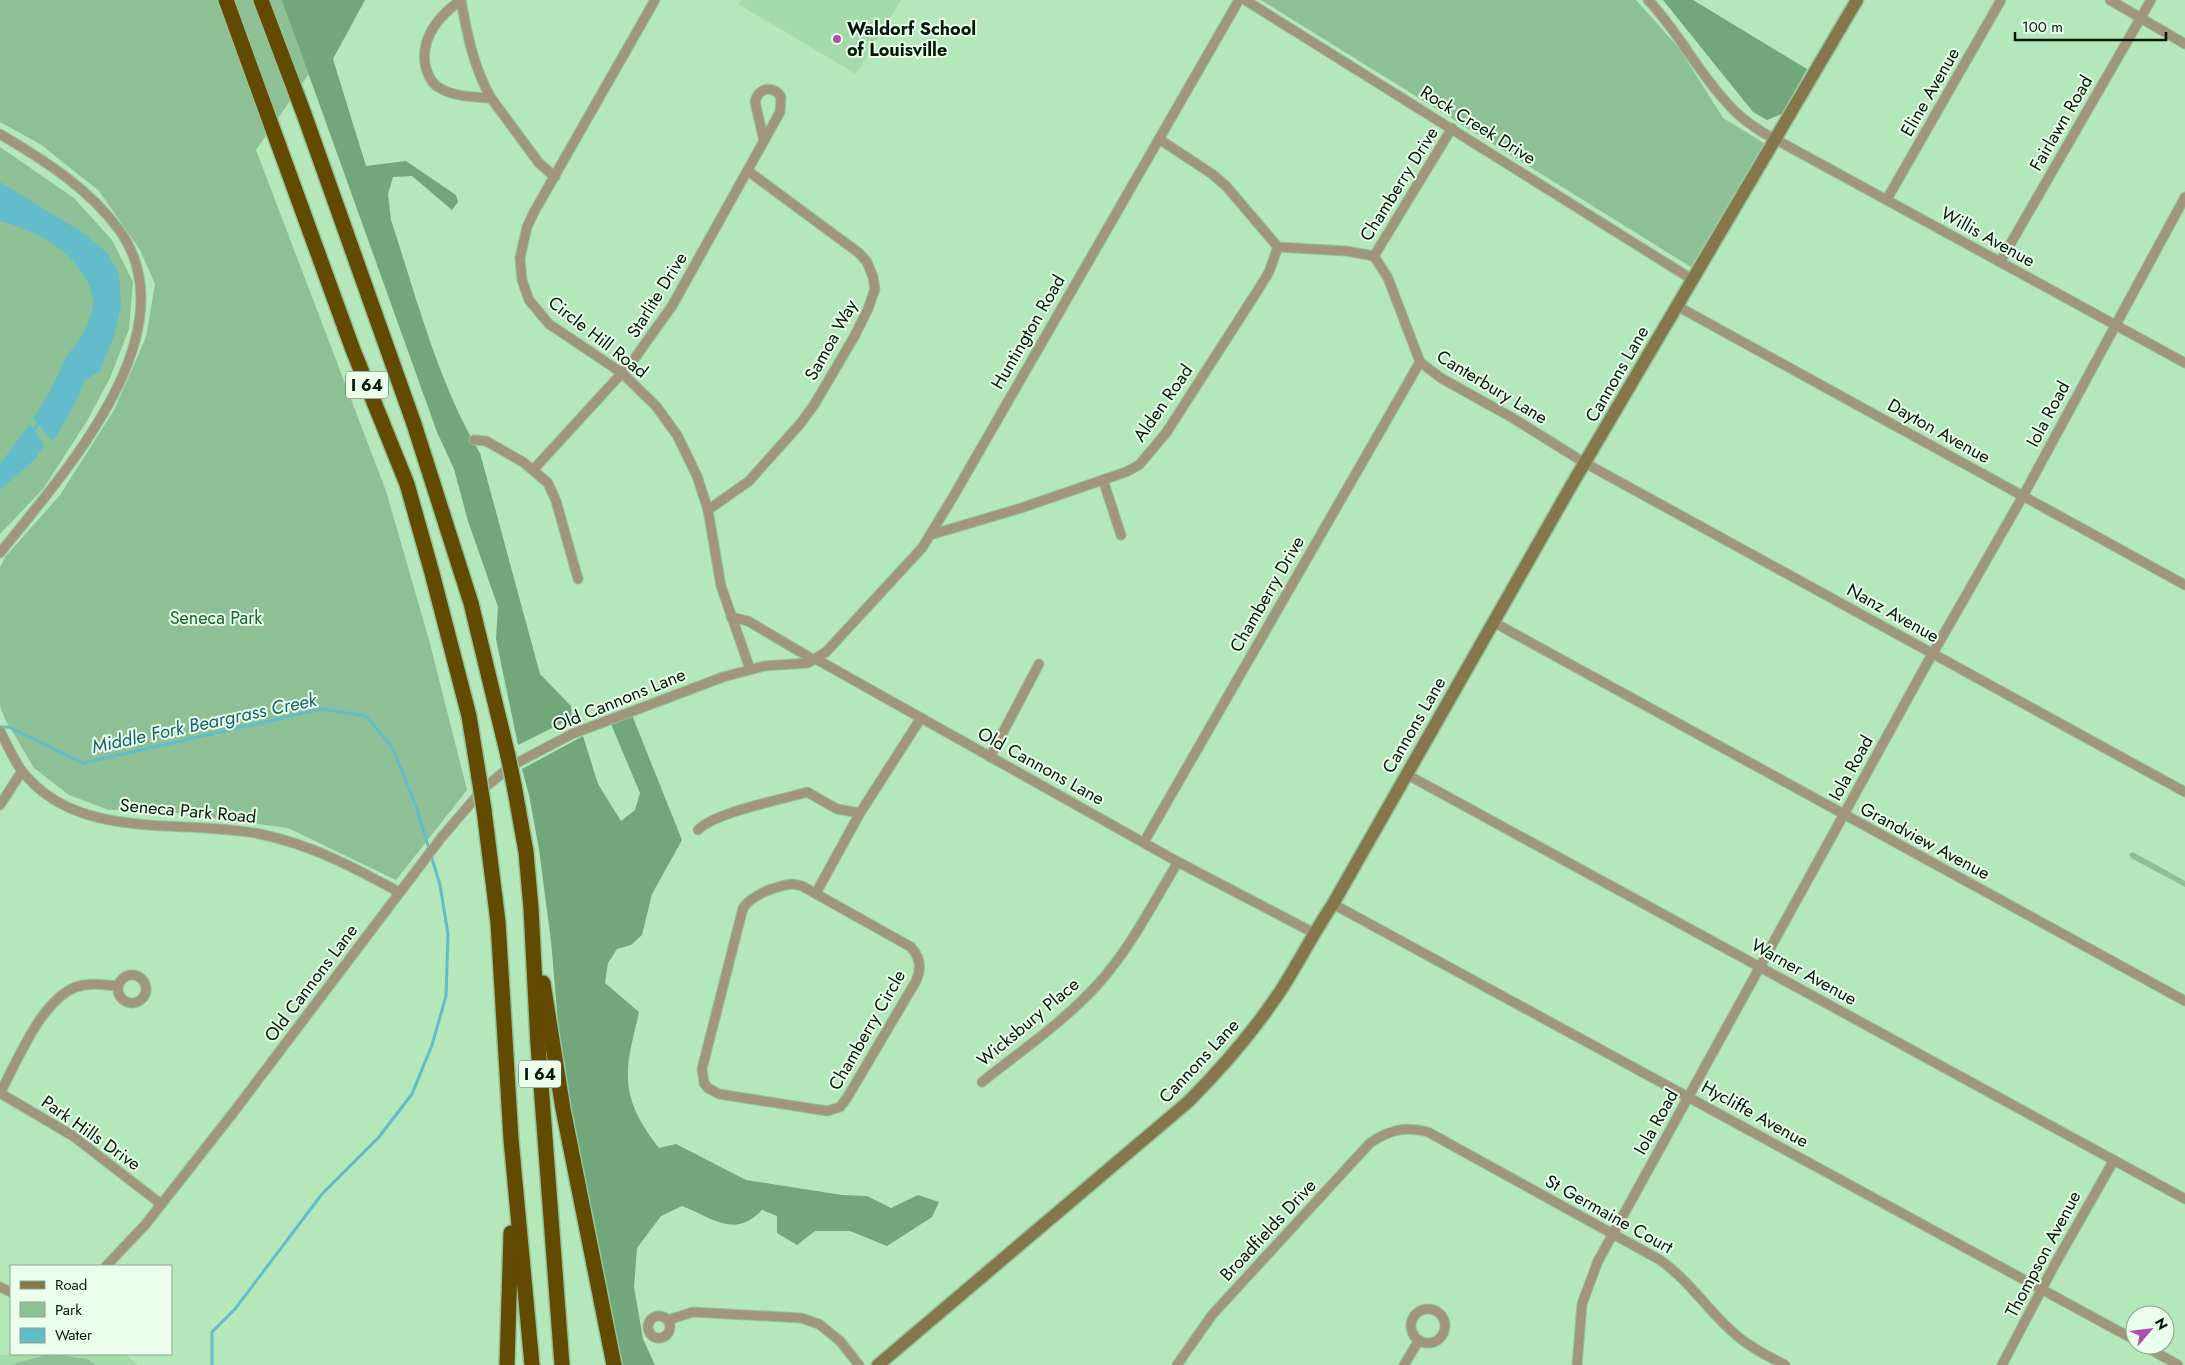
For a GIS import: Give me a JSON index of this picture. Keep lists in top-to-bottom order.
{
  "streets": {
    "highway": ["I 64"],
    "main road": ["Cannons Lane"],
    "street": [
      "Eline Avenue",
      "Fairlawn Road",
      "Rock Creek Drive",
      "Chamberry Drive",
      "Willis Avenue",
      "Starlite Drive",
      "Huntington Road",
      "Circle Hill Road",
      "Samoa Way",
      "Canterbury Lane",
      "Alden Road",
      "Iola Road",
      "Dayton Avenue",
      "Nanz Avenue",
      "Old Cannons Lane",
      "Seneca Park Road",
      "Grandview Avenue",
      "Warner Avenue",
      "Wicksbury Place",
      "Chamberry Circle",
      "Hycliffe Avenue",
      "Park Hills Drive",
      "St Germaine Court",
      "Broadfields Drive",
      "Thompson Avenue"
    ]
  },
  "crossings": [
    ["Eline Avenue", "Willis Avenue"],
    ["Fairlawn Road", "Willis Avenue"],
    ["Rock Creek Drive", "Chamberry Drive"],
    ["Rock Creek Drive", "Cannons Lane"],
    ["Chamberry Drive", "Canterbury Lane"],
    ["Chamberry Drive", "Old Cannons Lane"],
    ["Willis Avenue", "Cannons Lane"],
    ["Willis Avenue", "Iola Road"],
    ["Starlite Drive", "Circle Hill Road"],
    ["Starlite Drive", "Samoa Way"],
    ["Huntington Road", "Alden Road"],
    ["Huntington Road", "Old Cannons Lane"],
    ["Circle Hill Road", "Samoa Way"],
    ["Circle Hill Road", "Old Cannons Lane"],
    ["Cannons Lane", "Canterbury Lane"],
    ["Cannons Lane", "Dayton Avenue"],
    ["Cannons Lane", "Nanz Avenue"],
    ["Cannons Lane", "Old Cannons Lane"],
    ["Cannons Lane", "Grandview Avenue"],
    ["Cannons Lane", "Warner Avenue"],
    ["Cannons Lane", "Hycliffe Avenue"],
    ["Canterbury Lane", "Nanz Avenue"],
    ["Iola Road", "Dayton Avenue"],
    ["Iola Road", "Nanz Avenue"],
    ["Iola Road", "Grandview Avenue"],
    ["Iola Road", "Warner Avenue"],
    ["Iola Road", "Hycliffe Avenue"],
    ["Iola Road", "St Germaine Court"],
    ["Old Cannons Lane", "Seneca Park Road"],
    ["Old Cannons Lane", "Wicksbury Place"],
    ["Old Cannons Lane", "Park Hills Drive"],
    ["Warner Avenue", "Thompson Avenue"],
    ["Hycliffe Avenue", "Thompson Avenue"],
    ["St Germaine Court", "Broadfields Drive"]
  ],
  "water": ["Middle Fork Beargrass Creek"],
  "parks": ["Seneca Park"],
  "places": ["Waldorf School of Louisville"],
  "legend": ["Road", "Park", "Water"],
  "scale_bar": "100 m",
  "north": "top right"
}
